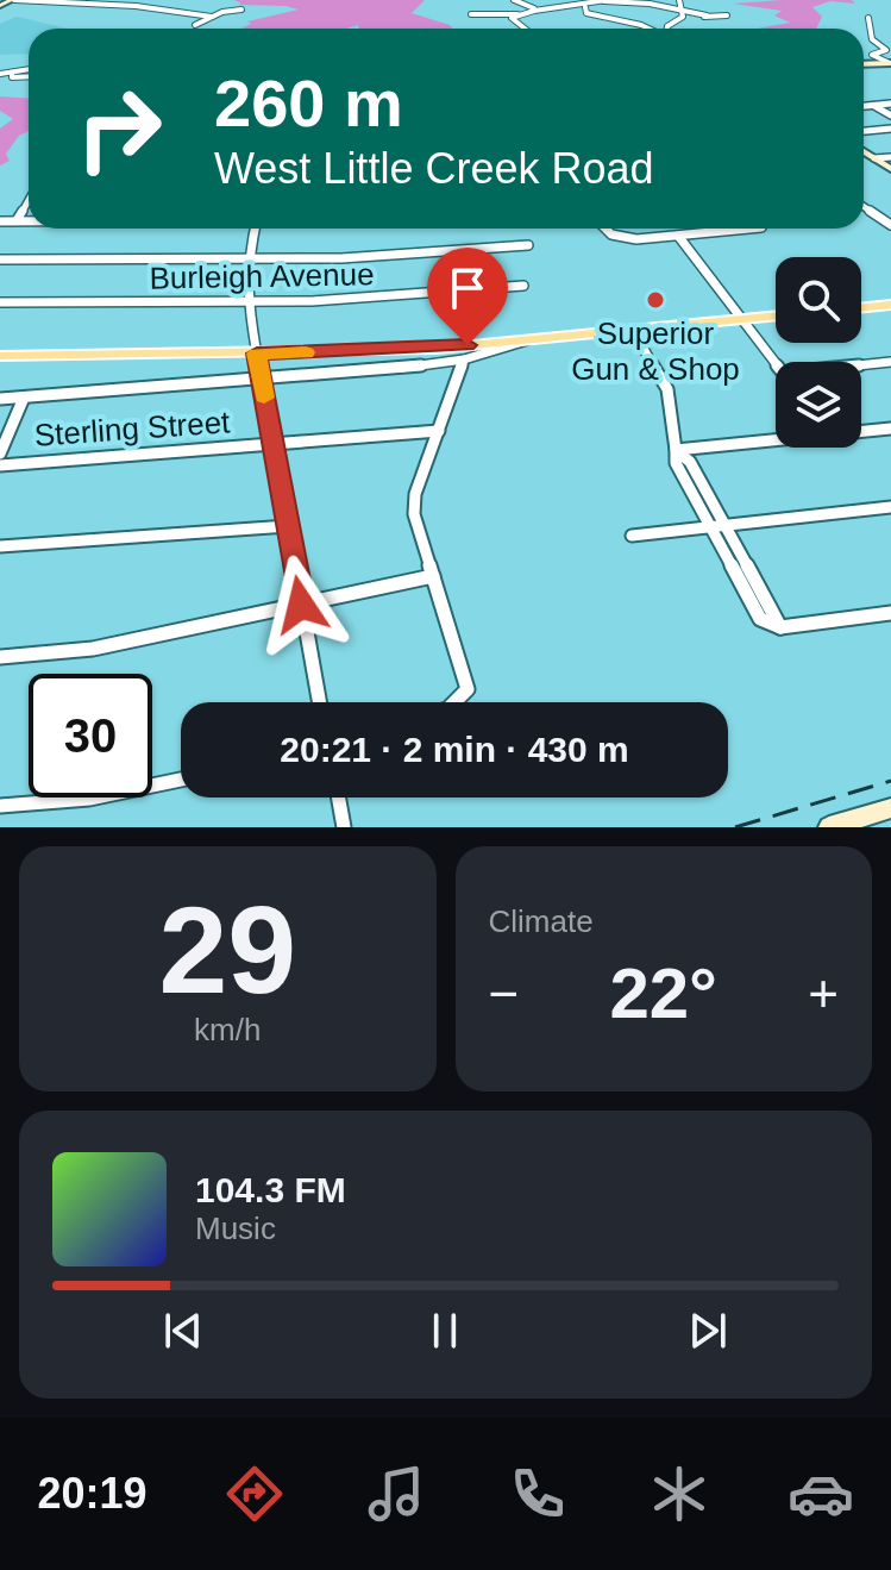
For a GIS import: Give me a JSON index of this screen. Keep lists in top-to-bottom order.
{
  "streets": {
    "street": ["Burleigh Avenue", "Sterling Street"]
  },
  "places": ["Superior Gun & Shop"],
  "page": {
    "turn": ["260 m", "West Little Creek Road"],
    "limit": "30",
    "trip": "20:21 · 2 min · 430 m",
    "tile": [
      ["29", "km/h"],
      "Climate"
    ],
    "heat": ["−", "22°", "+"],
    "song": ["104.3 FM", "Music"],
    "tabs": "20:19"
  }
}
